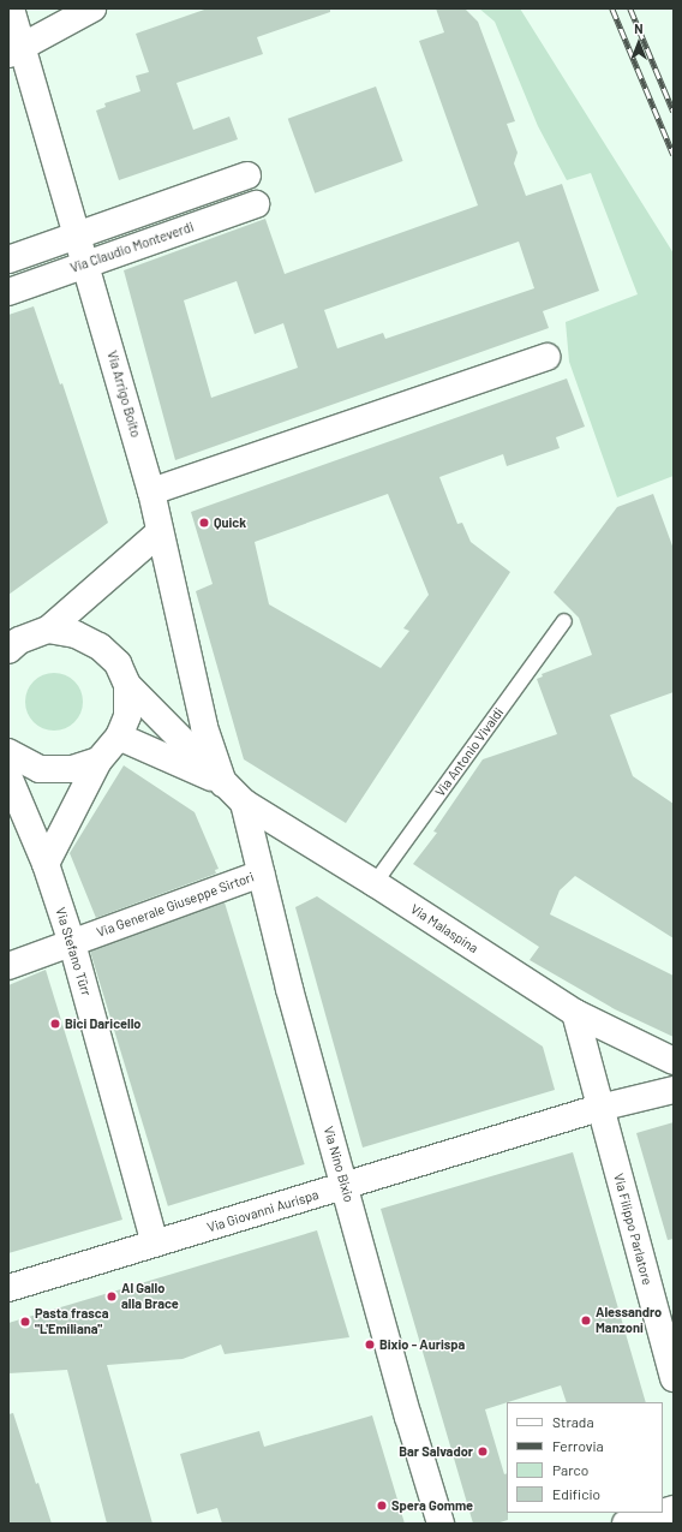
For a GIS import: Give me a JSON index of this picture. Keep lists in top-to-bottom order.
{
  "streets": {
    "street": [
      "Via Claudio Monteverdi",
      "Via Arrigo Boito",
      "Via Generale Giuseppe Sirtori",
      "Via Malaspina",
      "Via Stefano Türr",
      "Via Nino Bixio",
      "Via Giovanni Aurispa",
      "Via Filippo Parlatore"
    ],
    "lane": ["Via Antonio Vivaldi"]
  },
  "crossings": [
    ["Via Claudio Monteverdi", "Via Arrigo Boito"],
    ["Via Arrigo Boito", "Via Malaspina"],
    ["Via Antonio Vivaldi", "Via Malaspina"],
    ["Via Generale Giuseppe Sirtori", "Via Stefano Türr"],
    ["Via Generale Giuseppe Sirtori", "Via Nino Bixio"],
    ["Via Malaspina", "Via Nino Bixio"],
    ["Via Malaspina", "Via Filippo Parlatore"],
    ["Via Stefano Türr", "Via Giovanni Aurispa"],
    ["Via Nino Bixio", "Via Giovanni Aurispa"],
    ["Via Giovanni Aurispa", "Via Filippo Parlatore"]
  ],
  "places": [
    "Quick",
    "Bici Daricello",
    "Al Gallo alla Brace",
    "Alessandro Manzoni",
    "Pasta frasca \"L'Emiliana\"",
    "Bixio - Aurispa",
    "Bar Salvador",
    "Spera Gomme"
  ],
  "legend": [
    "Strada",
    "Ferrovia",
    "Parco",
    "Edificio"
  ],
  "north": "top"
}
